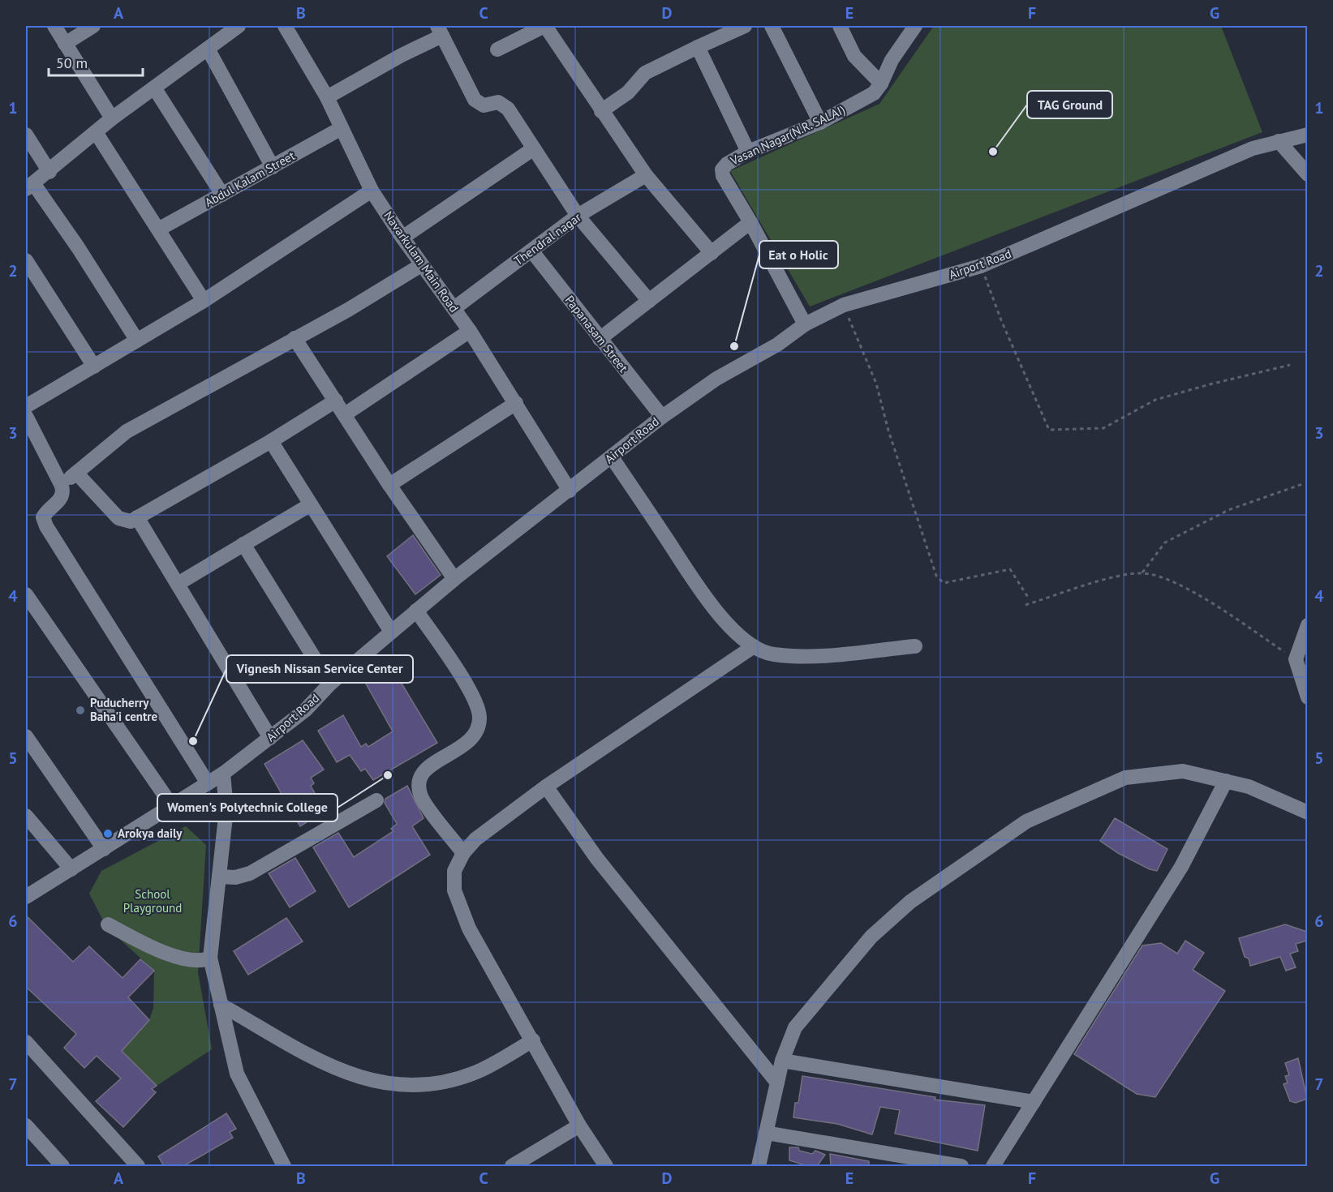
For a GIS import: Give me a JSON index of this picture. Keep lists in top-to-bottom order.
{
  "streets": {
    "street": [
      "Vasan Nagar(N.R. SALAI)",
      "Abdul Kalam Street",
      "Thendral nagar",
      "Navarkulam Main Road",
      "Airport Road",
      "Papanasam Street"
    ]
  },
  "crossings": [
    ["Vasan Nagar(N.R. SALAI)", "Airport Road"],
    ["Abdul Kalam Street", "Navarkulam Main Road"],
    ["Thendral nagar", "Navarkulam Main Road"],
    ["Thendral nagar", "Papanasam Street"],
    ["Navarkulam Main Road", "Airport Road"],
    ["Airport Road", "Papanasam Street"]
  ],
  "parks": ["School Playground"],
  "places": [
    "TAG Ground",
    "Eat o Holic",
    "Puducherry Baha'i centre",
    "Vignesh Nissan Service Center",
    "Women's Polytechnic College",
    "Arokya daily"
  ],
  "scale_bar": "50 m",
  "grid": {
    "columns": [
      "A",
      "B",
      "C",
      "D",
      "E",
      "F",
      "G"
    ],
    "rows": [
      "1",
      "2",
      "3",
      "4",
      "5",
      "6",
      "7"
    ]
  }
}
